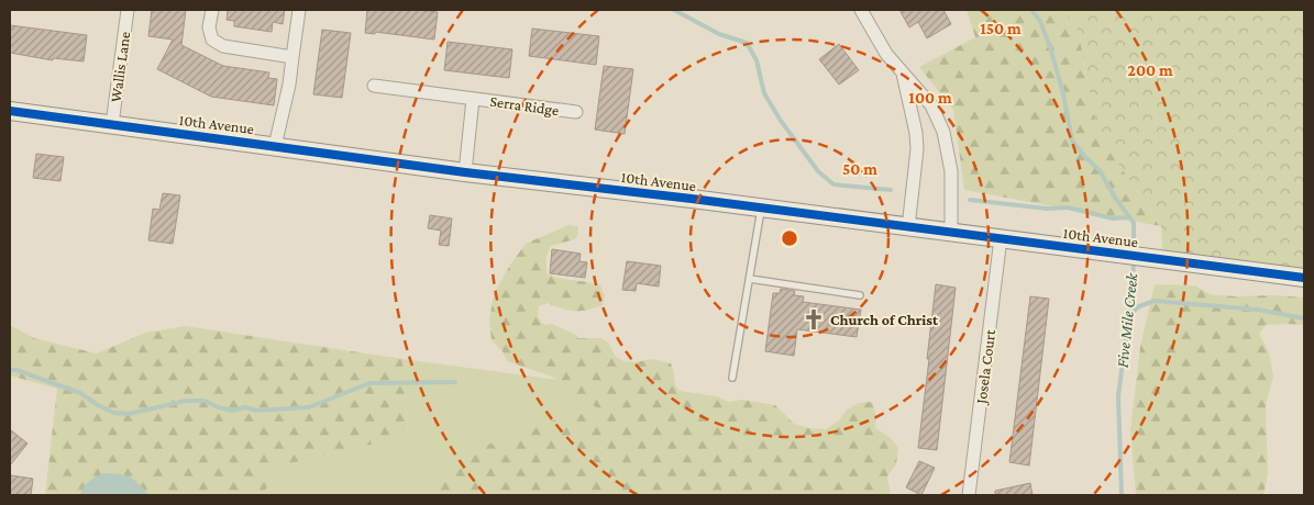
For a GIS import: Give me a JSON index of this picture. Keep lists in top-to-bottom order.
{
  "streets": {
    "street": [
      "Wallis Lane",
      "Serra Ridge",
      "10th Avenue",
      "Josela Court"
    ]
  },
  "crossings": [
    ["Wallis Lane", "10th Avenue"],
    ["Serra Ridge", "10th Avenue"],
    ["10th Avenue", "Josela Court"]
  ],
  "water": ["Five Mile Creek"],
  "places": {
    "church": ["Church of Christ"]
  },
  "rings": [
    "150 m",
    "200 m",
    "100 m",
    "50 m"
  ]
}
